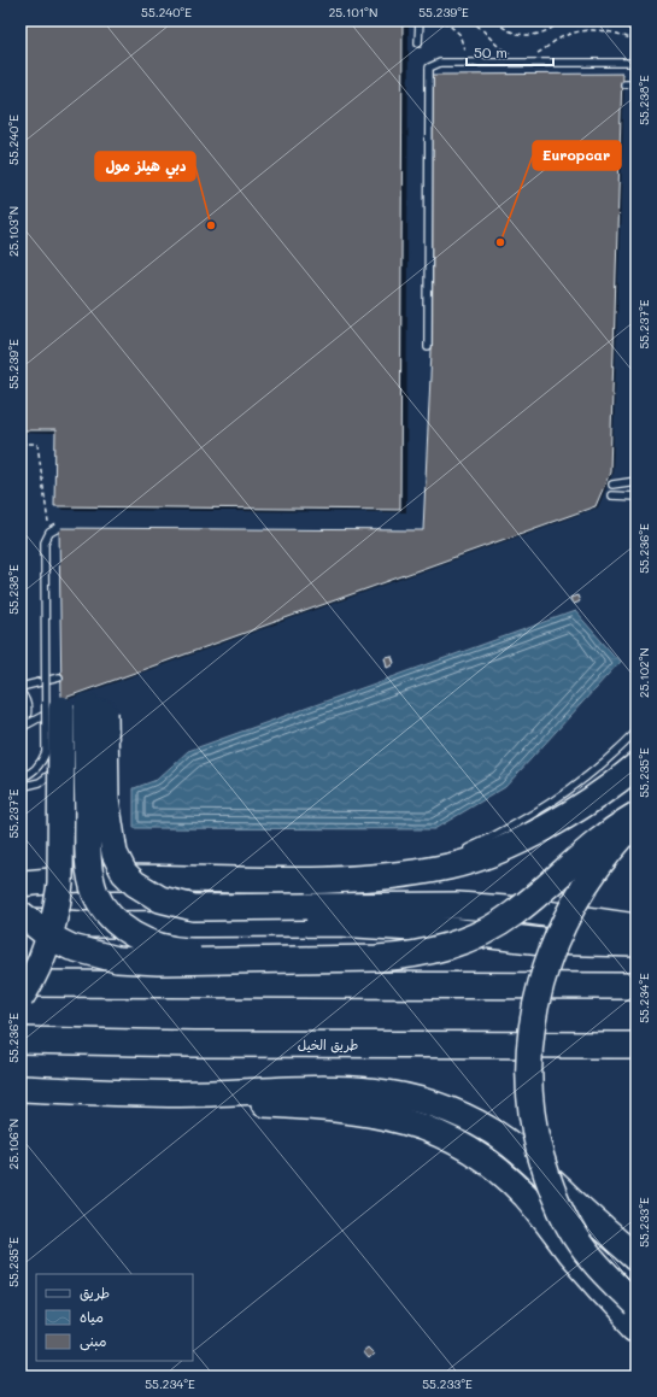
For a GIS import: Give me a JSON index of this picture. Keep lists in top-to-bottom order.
{
  "streets": {
    "highway": ["طريق الخيل"]
  },
  "places": ["دبي هيلز مول", "Europcar"],
  "legend": ["طريق", "مياه", "مبنى"],
  "scale_bar": "50 m",
  "coordinates": [
    "55.240°E",
    "25.101°N",
    "55.239°E",
    "55.238°E",
    "25.103°N",
    "55.237°E",
    "55.236°E",
    "25.102°N",
    "55.235°E",
    "55.234°E",
    "25.106°N",
    "55.233°E"
  ]
}
